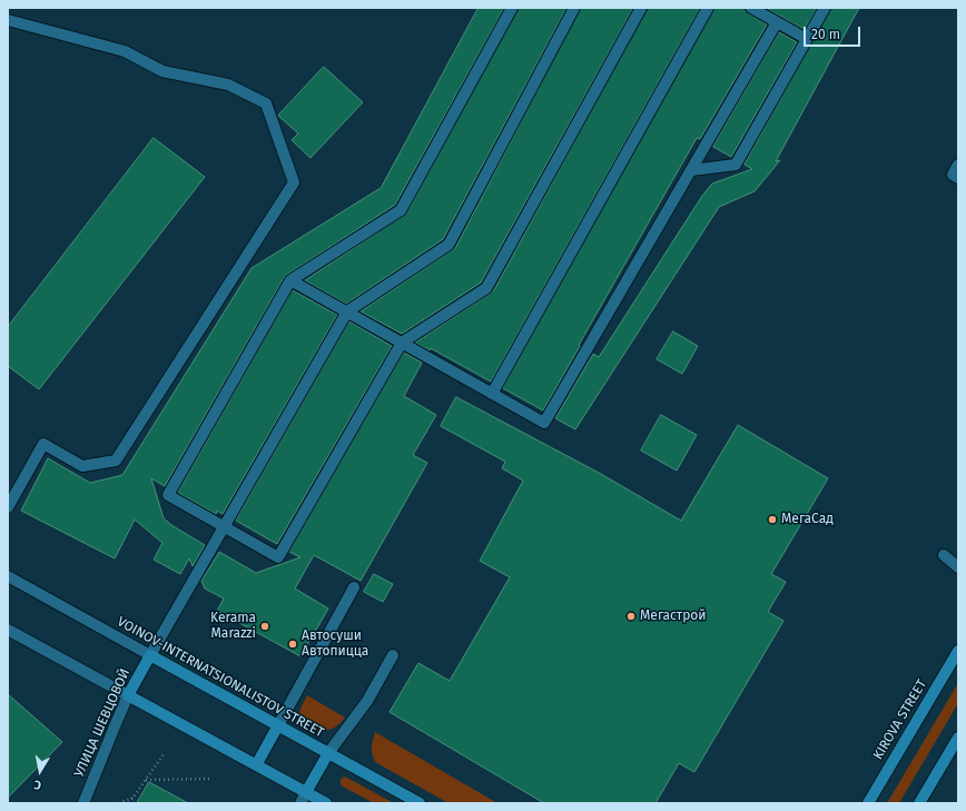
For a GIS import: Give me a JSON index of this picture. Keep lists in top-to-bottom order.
{
  "streets": {
    "street": ["VOINOV-INTERNATSIONALISTOV STREET", "KIROVA STREET", "УЛИЦА ШЕВЦОВОЙ"]
  },
  "crossings": [
    ["VOINOV-INTERNATSIONALISTOV STREET", "УЛИЦА ШЕВЦОВОЙ"]
  ],
  "places": [
    "МегаСад",
    "Мегастрой",
    "Kerama Marazzi",
    "Автосуши Автопицца"
  ],
  "scale_bar": "20 m",
  "north": "bottom"
}
